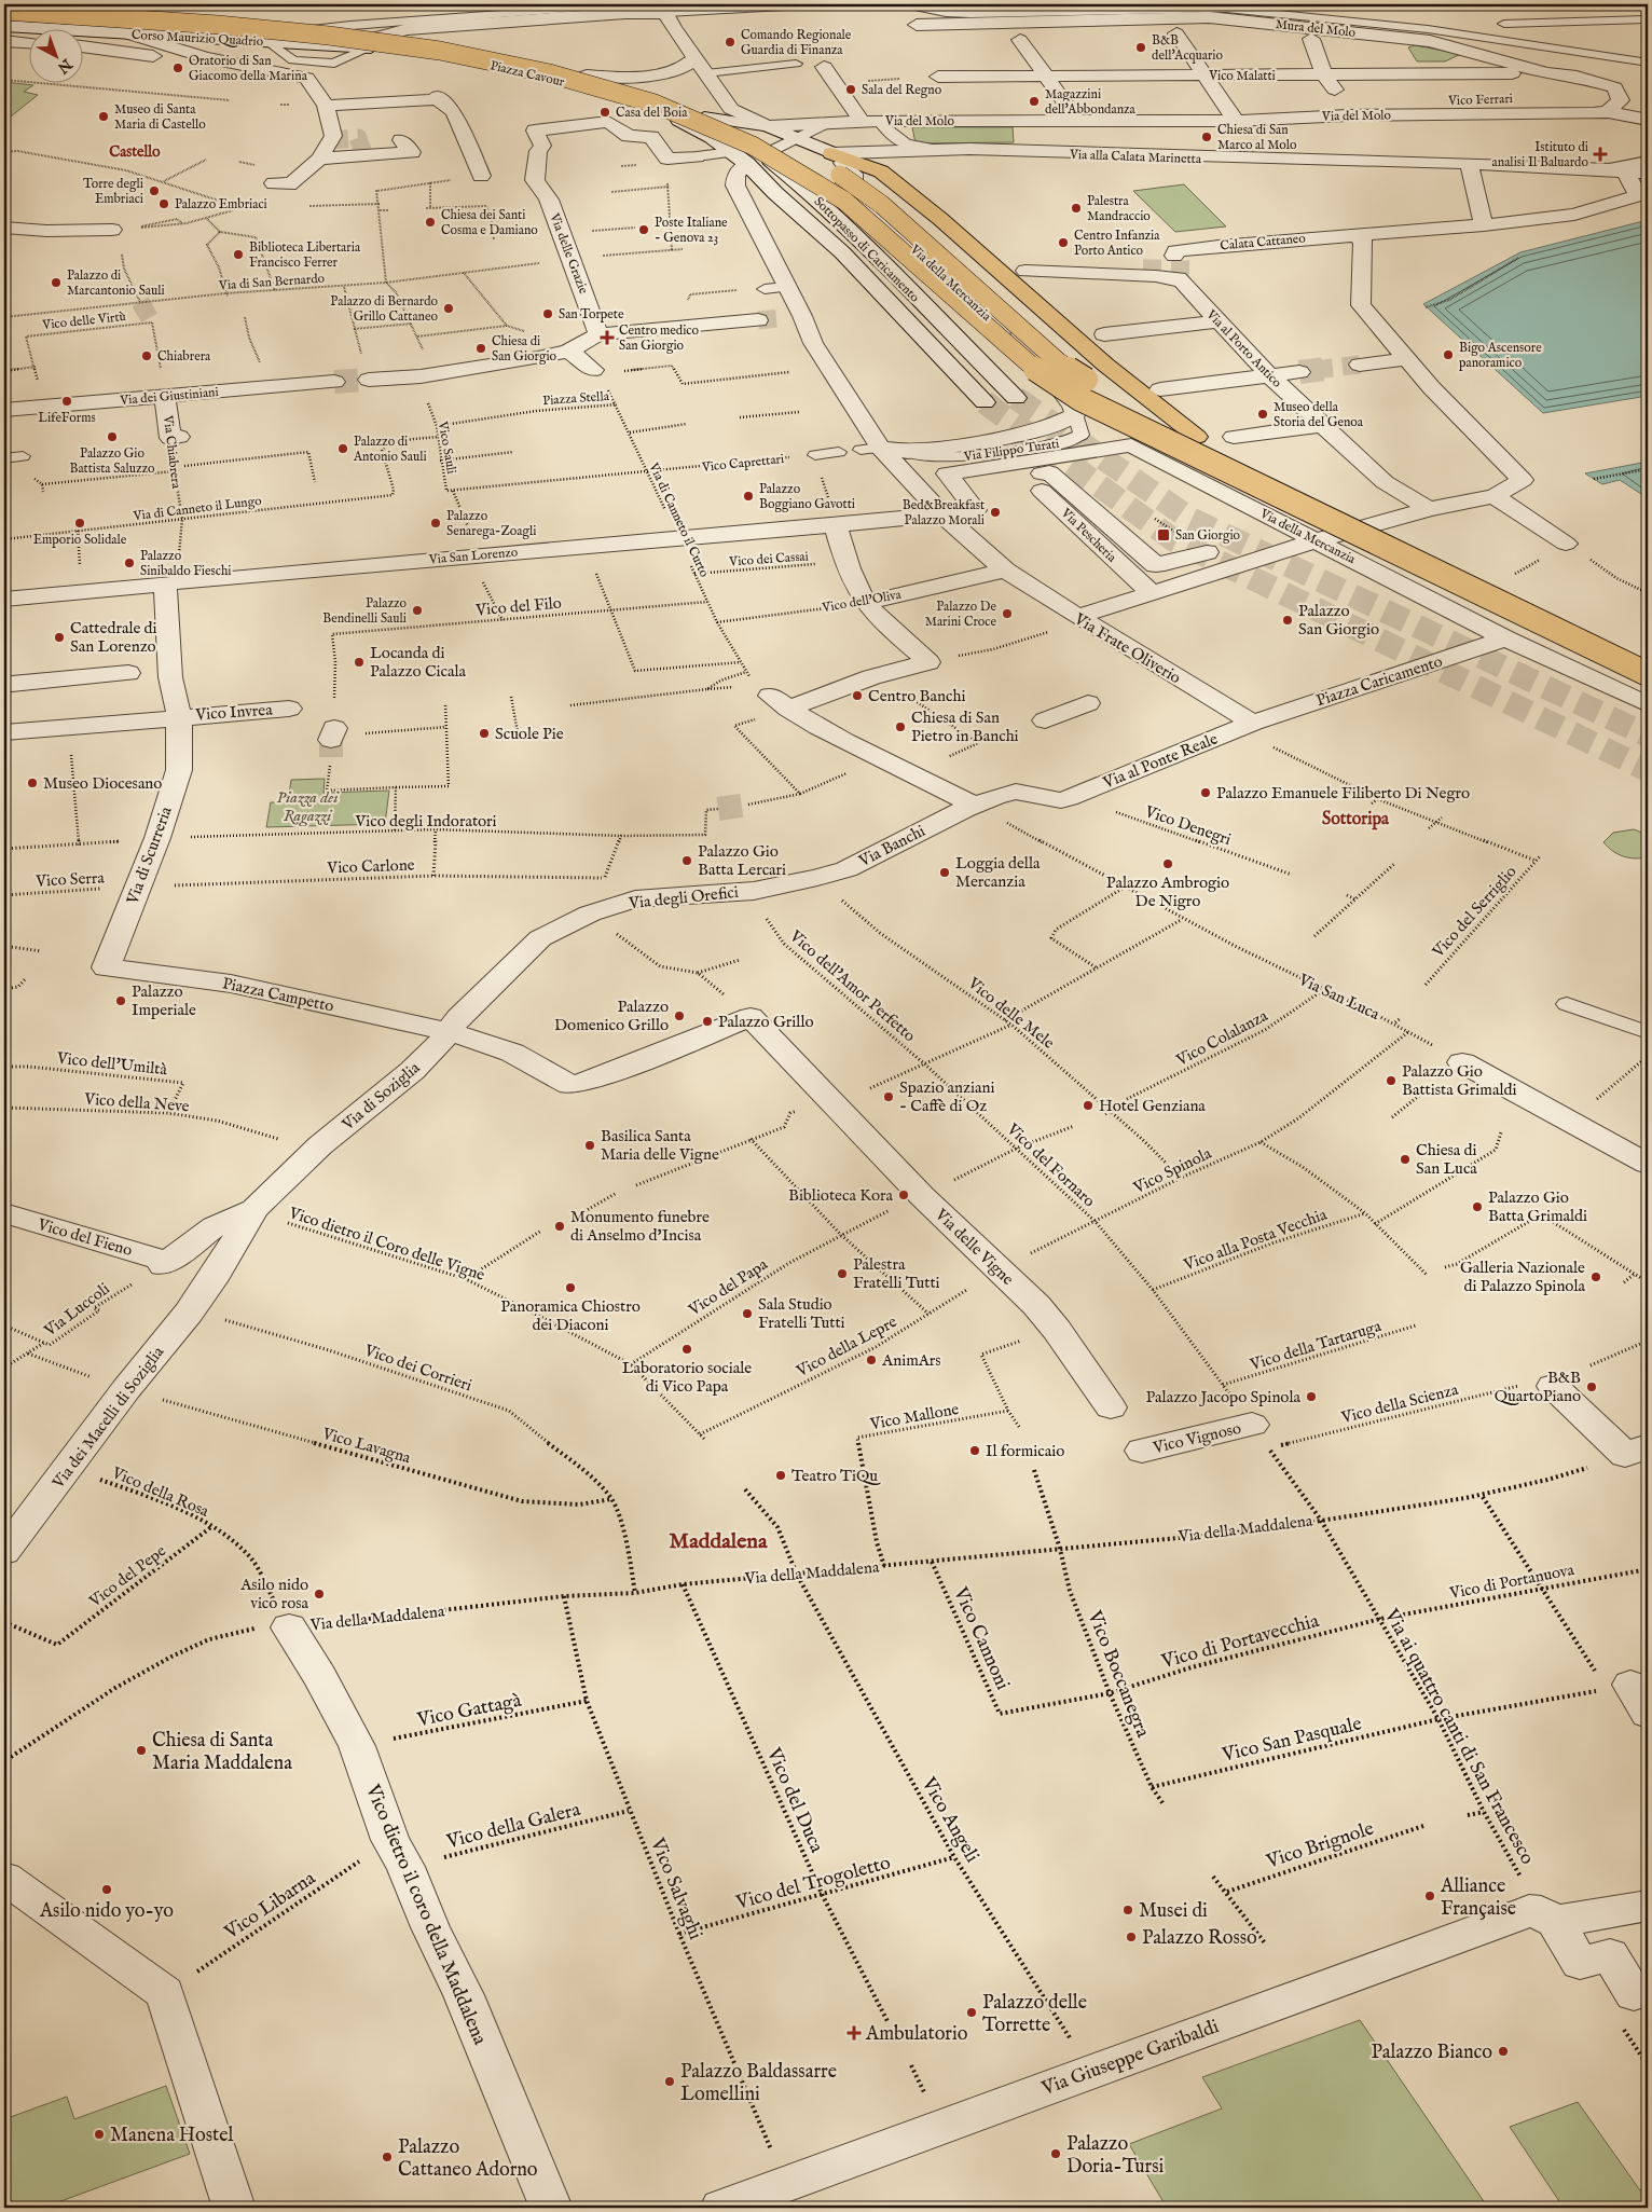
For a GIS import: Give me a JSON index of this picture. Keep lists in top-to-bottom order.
{
  "streets": {
    "street": [
      "Mura del Molo",
      "Corso Maurizio Quadrio",
      "Piazza Cavour",
      "Vico Malatti",
      "Vico Ferrari",
      "Via del Molo",
      "Calata Cattaneo",
      "Sottopasso di Caricamento",
      "Via delle Grazie",
      "Via della Mercanzia",
      "Via al Porto Antico",
      "Via dei Giustiniani",
      "Via Filippo Turati",
      "Via Chiabrera",
      "Via Pescheria",
      "Via San Lorenzo",
      "Vico dell'Oliva",
      "Via Frate Oliverio",
      "Piazza Caricamento",
      "Vico Invrea",
      "Via al Ponte Reale",
      "Via Banchi",
      "Via di Scurreria",
      "Via degli Orefici",
      "Piazza Campetto",
      "Via di Soziglia",
      "Vico del Fieno",
      "Via delle Vigne",
      "Via dei Macelli di Soziglia",
      "Vico Vignoso",
      "Vico dietro il coro della Maddalena",
      "Via Giuseppe Garibaldi"
    ],
    "path": [
      "Via di San Bernardo",
      "Vico delle Virtù",
      "Piazza Stella",
      "Vico Sauli",
      "Vico Caprettari",
      "Via di Canneto il Lungo",
      "Via di Canneto il Curto",
      "Vico dei Cassai",
      "Vico del Filo",
      "Vico degli Indoratori",
      "Vico Denegri",
      "Vico Carlone",
      "Vico Serra",
      "Vico del Serriglio",
      "Vico dell'Amor Perfetto",
      "Via San Luca",
      "Vico delle Mele",
      "Vico Colalanza",
      "Vico dell'Umiltà",
      "Vico della Neve",
      "Vico del Fornaro",
      "Vico Spinola",
      "Vico alla Posta Vecchia",
      "Vico dietro il Coro delle Vigne",
      "Vico del Papa",
      "Via Luccoli",
      "Vico della Tartaruga",
      "Vico della Lepre",
      "Vico dei Corrieri",
      "Vico della Scienza",
      "Vico Mallone",
      "Vico Lavagna",
      "Vico della Rosa",
      "Via della Maddalena",
      "Vico del Pepe",
      "Vico di Portanuova",
      "Vico Cannoni",
      "Vico di Portavecchia",
      "Vico Boccanegra",
      "Vico Gattagà",
      "Via ai quattro canti di San Francesco",
      "Vico San Pasquale",
      "Vico del Duca",
      "Vico Angeli",
      "Vico della Galera",
      "Vico Brignole",
      "Vico del Trogoletto",
      "Vico Salvaghi",
      "Vico Libarna"
    ]
  },
  "crossings": [
    ["Mura del Molo", "Vico Malatti"],
    ["Mura del Molo", "Vico Ferrari"],
    ["Mura del Molo", "Via del Molo"],
    ["Corso Maurizio Quadrio", "Piazza Cavour"],
    ["Piazza Cavour", "Sottopasso di Caricamento"],
    ["Vico Ferrari", "Via del Molo"],
    ["Via del Molo", "Sottopasso di Caricamento"],
    ["Calata Cattaneo", "Via al Porto Antico"],
    ["Via delle Grazie", "Via di San Bernardo"],
    ["Via di San Bernardo", "Vico Sauli"],
    ["Via della Mercanzia", "Via Filippo Turati"],
    ["Via della Mercanzia", "Piazza Caricamento"],
    ["Vico delle Virtù", "Via dei Giustiniani"],
    ["Vico delle Virtù", "Via Chiabrera"],
    ["Via dei Giustiniani", "Via Chiabrera"],
    ["Piazza Stella", "Vico Sauli"],
    ["Piazza Stella", "Via di Canneto il Curto"],
    ["Vico Sauli", "Via di Canneto il Lungo"],
    ["Via Filippo Turati", "Via San Lorenzo"],
    ["Via Filippo Turati", "Via Frate Oliverio"],
    ["Via Chiabrera", "Via di Canneto il Lungo"],
    ["Via Chiabrera", "Via San Lorenzo"],
    ["Via Chiabrera", "Via di Scurreria"],
    ["Vico Caprettari", "Via di Canneto il Curto"],
    ["Via di Canneto il Curto", "Via San Lorenzo"],
    ["Via di Canneto il Curto", "Vico dei Cassai"],
    ["Via di Canneto il Curto", "Vico dell'Oliva"],
    ["Via di Canneto il Curto", "Vico del Filo"],
    ["Via San Lorenzo", "Via Frate Oliverio"],
    ["Via San Lorenzo", "Via di Scurreria"],
    ["Vico dell'Oliva", "Via Frate Oliverio"],
    ["Via Frate Oliverio", "Piazza Caricamento"],
    ["Via Frate Oliverio", "Via al Ponte Reale"],
    ["Piazza Caricamento", "Via al Ponte Reale"],
    ["Vico Invrea", "Via di Scurreria"],
    ["Via al Ponte Reale", "Vico Denegri"],
    ["Via al Ponte Reale", "Via Banchi"],
    ["Vico degli Indoratori", "Via di Scurreria"],
    ["Vico Denegri", "Via Banchi"],
    ["Via Banchi", "Via degli Orefici"],
    ["Via Banchi", "Vico delle Mele"],
    ["Via di Scurreria", "Vico Carlone"],
    ["Via di Scurreria", "Vico Serra"],
    ["Via di Scurreria", "Piazza Campetto"],
    ["Vico Carlone", "Vico Serra"],
    ["Via degli Orefici", "Vico dell'Amor Perfetto"],
    ["Via degli Orefici", "Piazza Campetto"],
    ["Via degli Orefici", "Vico delle Mele"],
    ["Via degli Orefici", "Via di Soziglia"],
    ["Vico dell'Amor Perfetto", "Vico del Fornaro"],
    ["Piazza Campetto", "Via di Soziglia"],
    ["Piazza Campetto", "Via delle Vigne"],
    ["Via San Luca", "Vico Colalanza"],
    ["Via San Luca", "Vico Spinola"],
    ["Vico delle Mele", "Vico Spinola"],
    ["Vico dell'Umiltà", "Vico della Neve"],
    ["Via di Soziglia", "Vico dietro il Coro delle Vigne"],
    ["Via di Soziglia", "Via dei Macelli di Soziglia"],
    ["Vico del Fornaro", "Vico Spinola"],
    ["Vico del Fornaro", "Vico alla Posta Vecchia"],
    ["Vico del Fornaro", "Vico del Papa"],
    ["Vico Spinola", "Via delle Vigne"],
    ["Vico Spinola", "Vico della Lepre"],
    ["Vico del Fieno", "Via Luccoli"],
    ["Vico dietro il Coro delle Vigne", "Vico del Papa"],
    ["Vico dietro il Coro delle Vigne", "Vico della Lepre"],
    ["Vico dietro il Coro delle Vigne", "Via dei Macelli di Soziglia"],
    ["Via delle Vigne", "Vico del Papa"],
    ["Via delle Vigne", "Vico della Lepre"],
    ["Via Luccoli", "Vico Lavagna"],
    ["Vico dei Corrieri", "Via dei Macelli di Soziglia"],
    ["Vico dei Corrieri", "Vico Lavagna"],
    ["Vico della Scienza", "Vico Vignoso"],
    ["Vico Mallone", "Via della Maddalena"],
    ["Via dei Macelli di Soziglia", "Vico Lavagna"],
    ["Via dei Macelli di Soziglia", "Vico della Rosa"],
    ["Vico della Rosa", "Via della Maddalena"],
    ["Vico della Rosa", "Vico del Pepe"],
    ["Vico della Rosa", "Vico dietro il coro della Maddalena"],
    ["Via della Maddalena", "Vico Cannoni"],
    ["Via della Maddalena", "Vico Boccanegra"],
    ["Via della Maddalena", "Via ai quattro canti di San Francesco"],
    ["Via della Maddalena", "Vico del Duca"],
    ["Via della Maddalena", "Vico Angeli"],
    ["Via della Maddalena", "Vico Salvaghi"],
    ["Via della Maddalena", "Vico dietro il coro della Maddalena"],
    ["Vico di Portanuova", "Vico di Portavecchia"],
    ["Vico di Portanuova", "Via ai quattro canti di San Francesco"],
    ["Vico Cannoni", "Vico di Portavecchia"],
    ["Vico Cannoni", "Vico Boccanegra"],
    ["Vico di Portavecchia", "Vico Boccanegra"],
    ["Vico di Portavecchia", "Via ai quattro canti di San Francesco"],
    ["Vico Boccanegra", "Vico San Pasquale"],
    ["Vico Gattagà", "Vico Salvaghi"],
    ["Vico Gattagà", "Vico dietro il coro della Maddalena"],
    ["Via ai quattro canti di San Francesco", "Vico San Pasquale"],
    ["Via ai quattro canti di San Francesco", "Via Giuseppe Garibaldi"],
    ["Vico del Duca", "Vico del Trogoletto"],
    ["Vico Angeli", "Vico del Trogoletto"],
    ["Vico Angeli", "Via Giuseppe Garibaldi"],
    ["Vico della Galera", "Vico Salvaghi"],
    ["Vico della Galera", "Vico Libarna"],
    ["Vico della Galera", "Vico dietro il coro della Maddalena"],
    ["Vico del Trogoletto", "Vico Salvaghi"],
    ["Vico Salvaghi", "Via Giuseppe Garibaldi"],
    ["Vico Libarna", "Vico dietro il coro della Maddalena"]
  ],
  "districts": ["Castello", "Sottoripa", "Maddalena"],
  "parks": ["Piazza dei Ragazzi"],
  "places": {
    "other": [
      "Comando Regionale Guardia di Finanza",
      "B&B dell'Acquario",
      "Oratorio di San Giacomo della Marina",
      "Sala del Regno",
      "Magazzini dell'Abbondanza",
      "Casa del Boia",
      "Museo di Santa Maria di Castello",
      "Chiesa di San Marco al Molo",
      "Torre degli Embriaci",
      "Palazzo Embriaci",
      "Palestra Mandraccio",
      "Chiesa dei Santi Cosma e Damiano",
      "Poste Italiane - Genova 23",
      "Centro Infanzia Porto Antico",
      "Biblioteca Libertaria Francisco Ferrer",
      "Palazzo di Marcantonio Sauli",
      "Palazzo di Bernardo Grillo Cattaneo",
      "San Torpete",
      "Chiesa di San Giorgio",
      "Bigo Ascensore panoramico",
      "Chiabrera",
      "LifeForms",
      "Museo della Storia del Genoa",
      "Palazzo Gio Battista Saluzzo",
      "Palazzo di Antonio Sauli",
      "Palazzo Boggiano Gavotti",
      "Bed&Breakfast Palazzo Morali",
      "Emporio Solidale",
      "Palazzo Senarega-Zoagli",
      "Palazzo Sinibaldo Fieschi",
      "Palazzo Bendinelli Sauli",
      "Palazzo De Marini Croce",
      "Palazzo San Giorgio",
      "Cattedrale di San Lorenzo",
      "Locanda di Palazzo Cicala",
      "Centro Banchi",
      "Chiesa di San Pietro in Banchi",
      "Scuole Pie",
      "Museo Diocesano",
      "Palazzo Emanuele Filiberto Di Negro",
      "Palazzo Gio Batta Lercari",
      "Palazzo Ambrogio De Nigro",
      "Loggia della Mercanzia",
      "Palazzo Imperiale",
      "Palazzo Domenico Grillo",
      "Palazzo Grillo",
      "Palazzo Gio Battista Grimaldi",
      "Spazio anziani - Caffè di Oz",
      "Hotel Genziana",
      "Basilica Santa Maria delle Vigne",
      "Chiesa di San Luca",
      "Biblioteca Kora",
      "Palazzo Gio Batta Grimaldi",
      "Monumento funebre di Anselmo d'Incisa",
      "Palestra Fratelli Tutti",
      "Galleria Nazionale di Palazzo Spinola",
      "Panoramica Chiostro dei Diaconi",
      "Sala Studio Fratelli Tutti",
      "Laboratorio sociale di Vico Papa",
      "AnimArs",
      "B&B QuartoPiano",
      "Palazzo Jacopo Spinola",
      "Il formicaio",
      "Teatro TiQu",
      "Asilo nido vico rosa",
      "Chiesa di Santa Maria Maddalena",
      "Asilo nido yo-yo",
      "Alliance Française",
      "Musei di",
      "Palazzo Rosso",
      "Palazzo delle Torrette",
      "Palazzo Bianco",
      "Palazzo Baldassarre Lomellini",
      "Manena Hostel",
      "Palazzo Doria-Tursi",
      "Palazzo Cattaneo Adorno"
    ],
    "health": ["Istituto di analisi Il Baluardo", "Centro medico San Giorgio", "Ambulatorio"],
    "transit": ["San Giorgio"]
  },
  "north": "bottom right"
}
